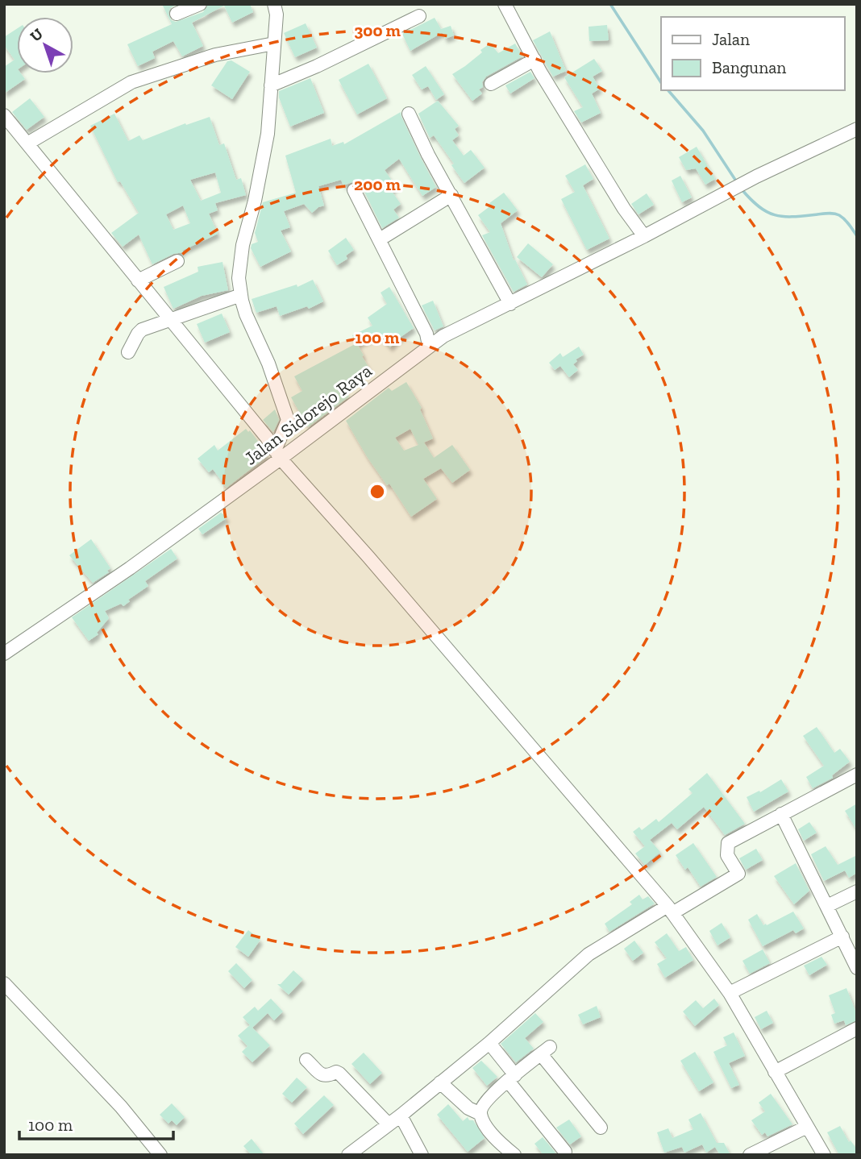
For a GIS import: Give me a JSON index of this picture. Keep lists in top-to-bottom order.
{
  "streets": {
    "street": ["Jalan Sidorejo Raya"]
  },
  "legend": ["Jalan", "Bangunan"],
  "scale_bar": "100 m",
  "north": "top left",
  "rings": ["300 m", "200 m", "100 m"]
}
